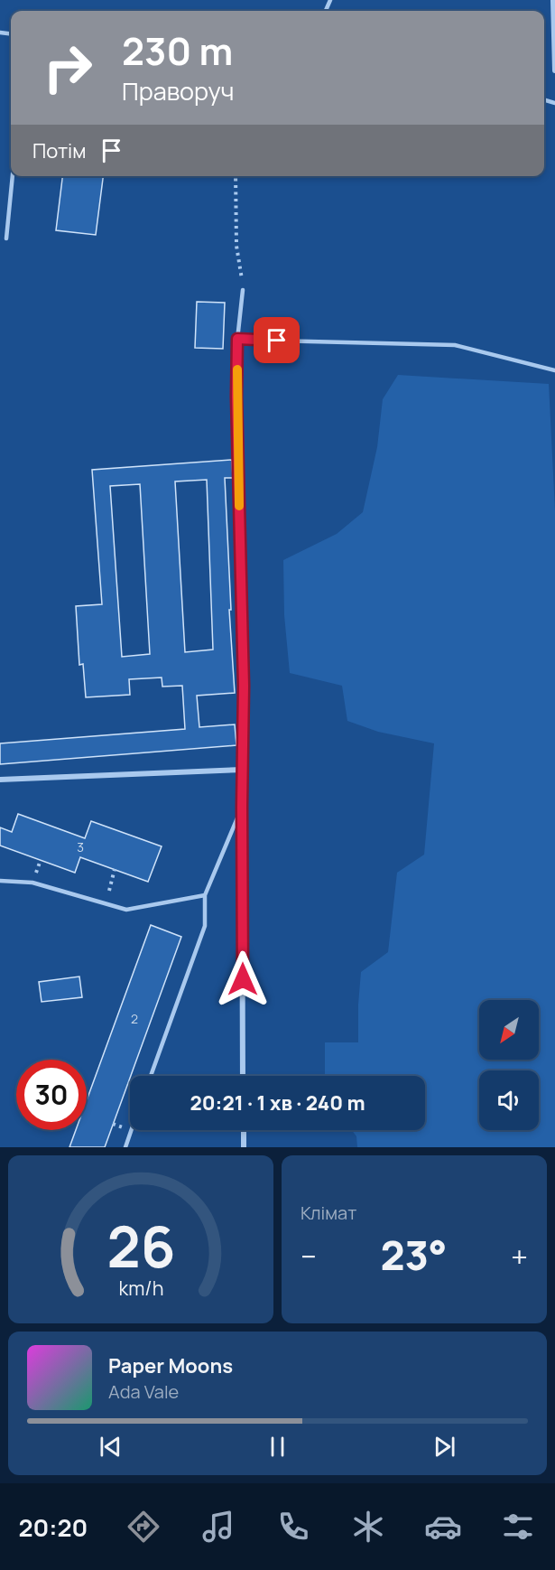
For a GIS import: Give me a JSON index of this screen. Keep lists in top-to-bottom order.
{
  "house_numbers": ["3", "2"],
  "north": "bottom left",
  "page": {
    "turn": ["230 m", "Праворуч"],
    "then": "Потім",
    "limit": "30",
    "trip": "20:21 · 1 хв · 240 m",
    "tile": "Клімат",
    "heat": ["−", "23°", "+"],
    "song": ["Paper Moons", "Ada Vale"],
    "tabs": "20:20",
    "gauge": ["26", "km/h"]
  }
}
